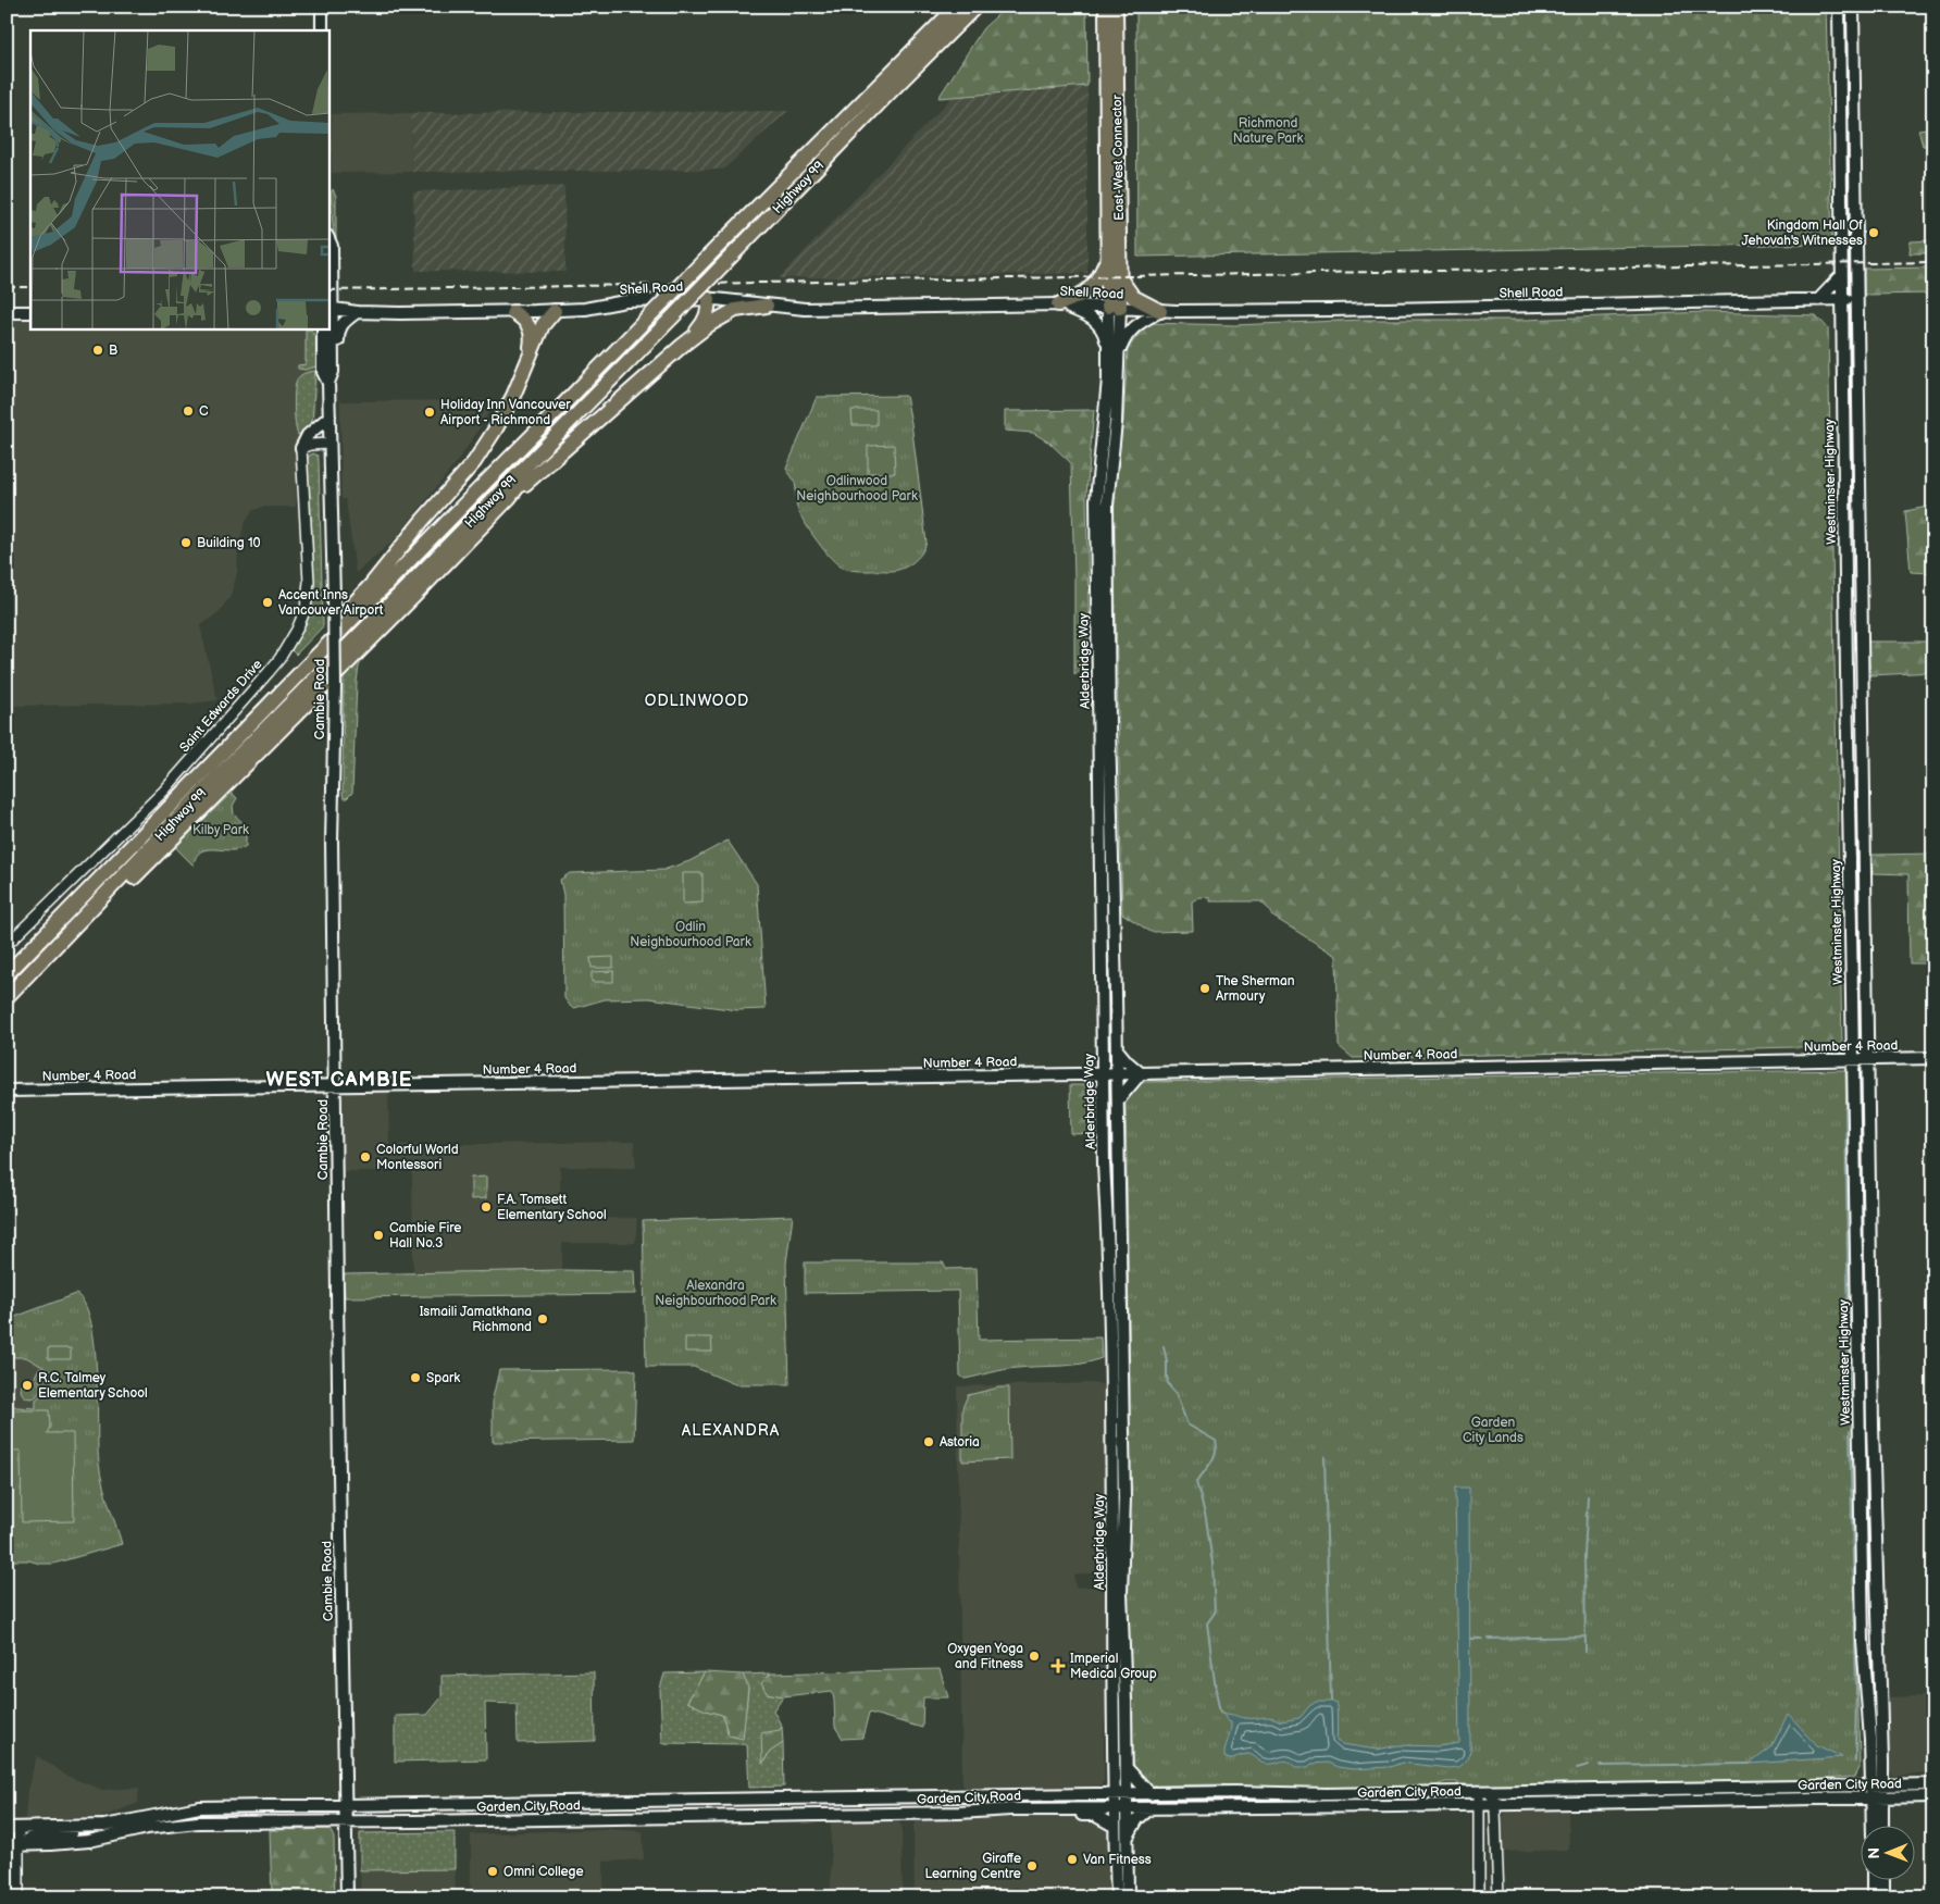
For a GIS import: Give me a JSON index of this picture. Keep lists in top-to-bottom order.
{
  "streets": {
    "highway": ["East-West Connector", "Highway 99"],
    "main road": [
      "Shell Road",
      "Westminster Highway",
      "Alderbridge Way",
      "Cambie Road",
      "Number 4 Road",
      "Garden City Road"
    ],
    "street": ["Saint Edwards Drive"]
  },
  "crossings": [
    ["East-West Connector", "Shell Road"],
    ["East-West Connector", "Alderbridge Way"],
    ["Shell Road", "Westminster Highway"],
    ["Shell Road", "Alderbridge Way"],
    ["Shell Road", "Cambie Road"],
    ["Westminster Highway", "Number 4 Road"],
    ["Westminster Highway", "Garden City Road"],
    ["Alderbridge Way", "Number 4 Road"],
    ["Alderbridge Way", "Garden City Road"],
    ["Cambie Road", "Number 4 Road"],
    ["Cambie Road", "Garden City Road"]
  ],
  "districts": ["ODLINWOOD", "WEST CAMBIE", "ALEXANDRA"],
  "parks": [
    "Richmond Nature Park",
    "Odlinwood Neighbourhood Park",
    "Kilby Park",
    "Odlin Neighbourhood Park",
    "Alexandra Neighbourhood Park",
    "Garden City Lands"
  ],
  "places": {
    "other": [
      "Kingdom Hall Of Jehovah's Witnesses",
      "B",
      "C",
      "Holiday Inn Vancouver Airport - Richmond",
      "Building 10",
      "Accent Inns Vancouver Airport",
      "The Sherman Armoury",
      "Colorful World Montessori",
      "F.A. Tomsett Elementary School",
      "Cambie Fire Hall No.3",
      "Ismaili Jamatkhana Richmond",
      "Spark",
      "R.C. Talmey Elementary School",
      "Astoria",
      "Oxygen Yoga and Fitness",
      "Van Fitness",
      "Giraffe Learning Centre",
      "Omni College"
    ],
    "health": ["Imperial Medical Group"]
  },
  "north": "left"
}
